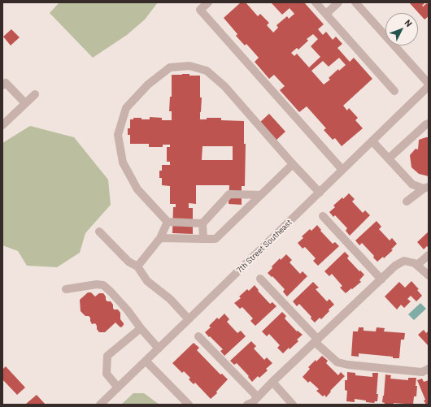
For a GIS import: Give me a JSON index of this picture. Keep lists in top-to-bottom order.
{
  "streets": {
    "street": ["7th Street Southeast"]
  },
  "north": "top right"
}
